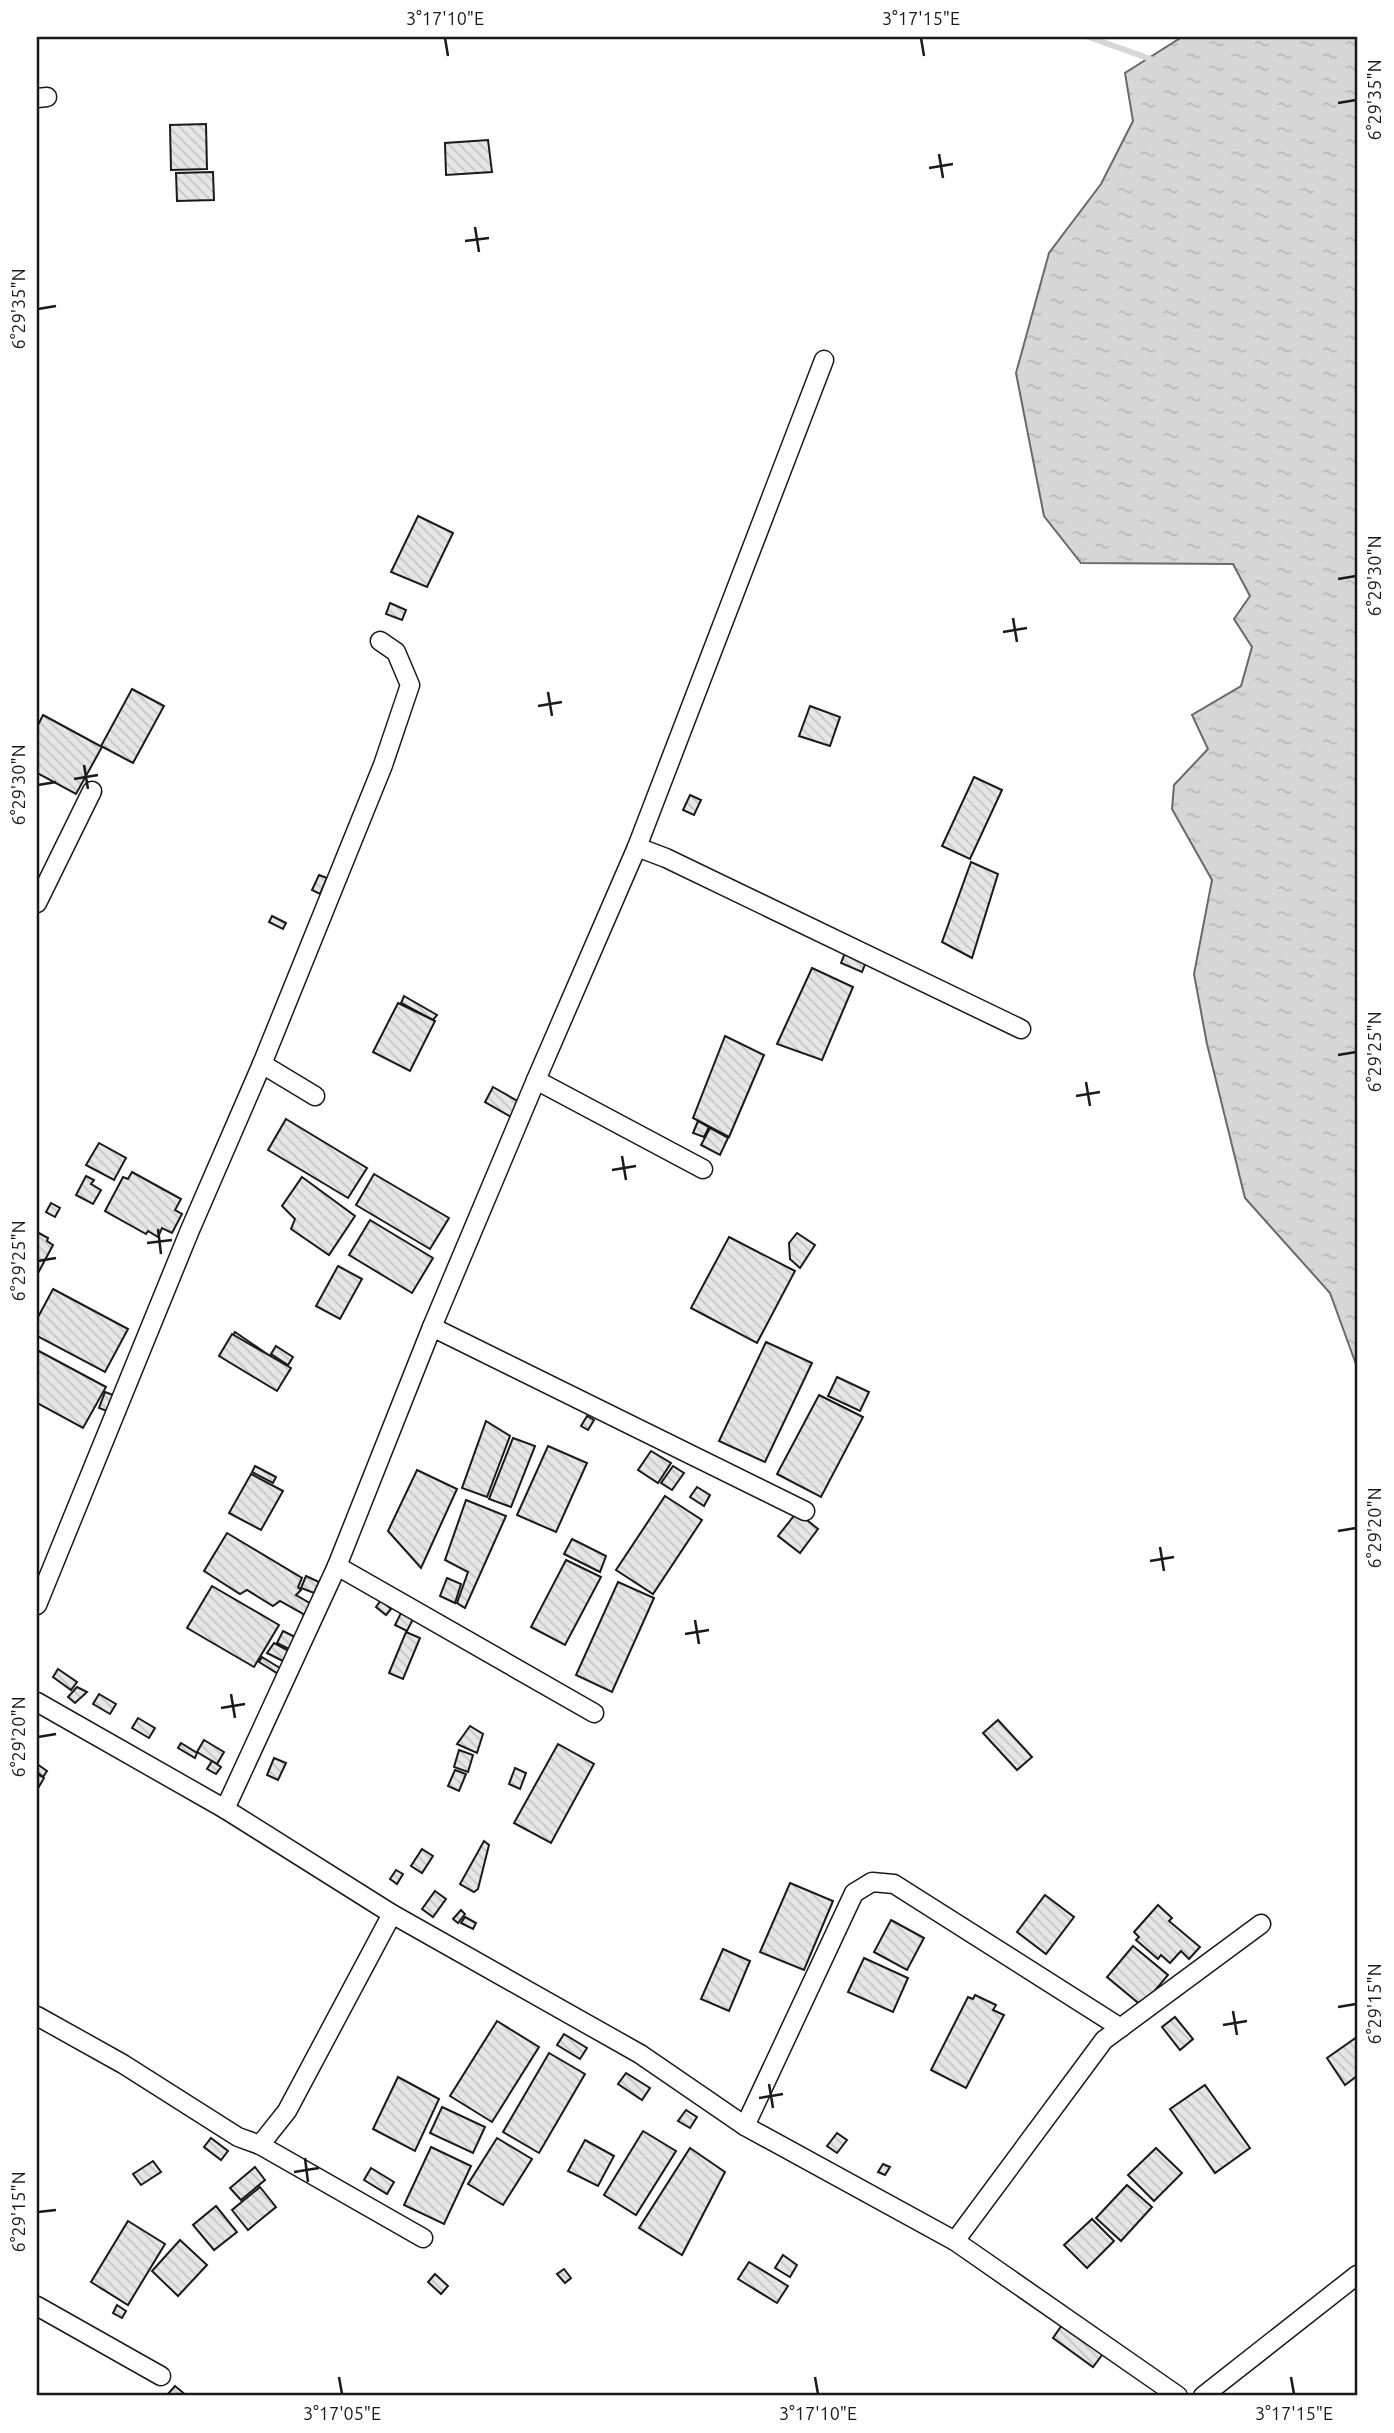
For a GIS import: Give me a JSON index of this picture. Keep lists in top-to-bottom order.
{
  "coordinates": [
    "3°17'10\"E",
    "3°17'15\"E",
    "6°29'35\"N",
    "6°29'30\"N",
    "6°29'25\"N",
    "6°29'20\"N",
    "6°29'15\"N",
    "3°17'05\"E"
  ]
}
